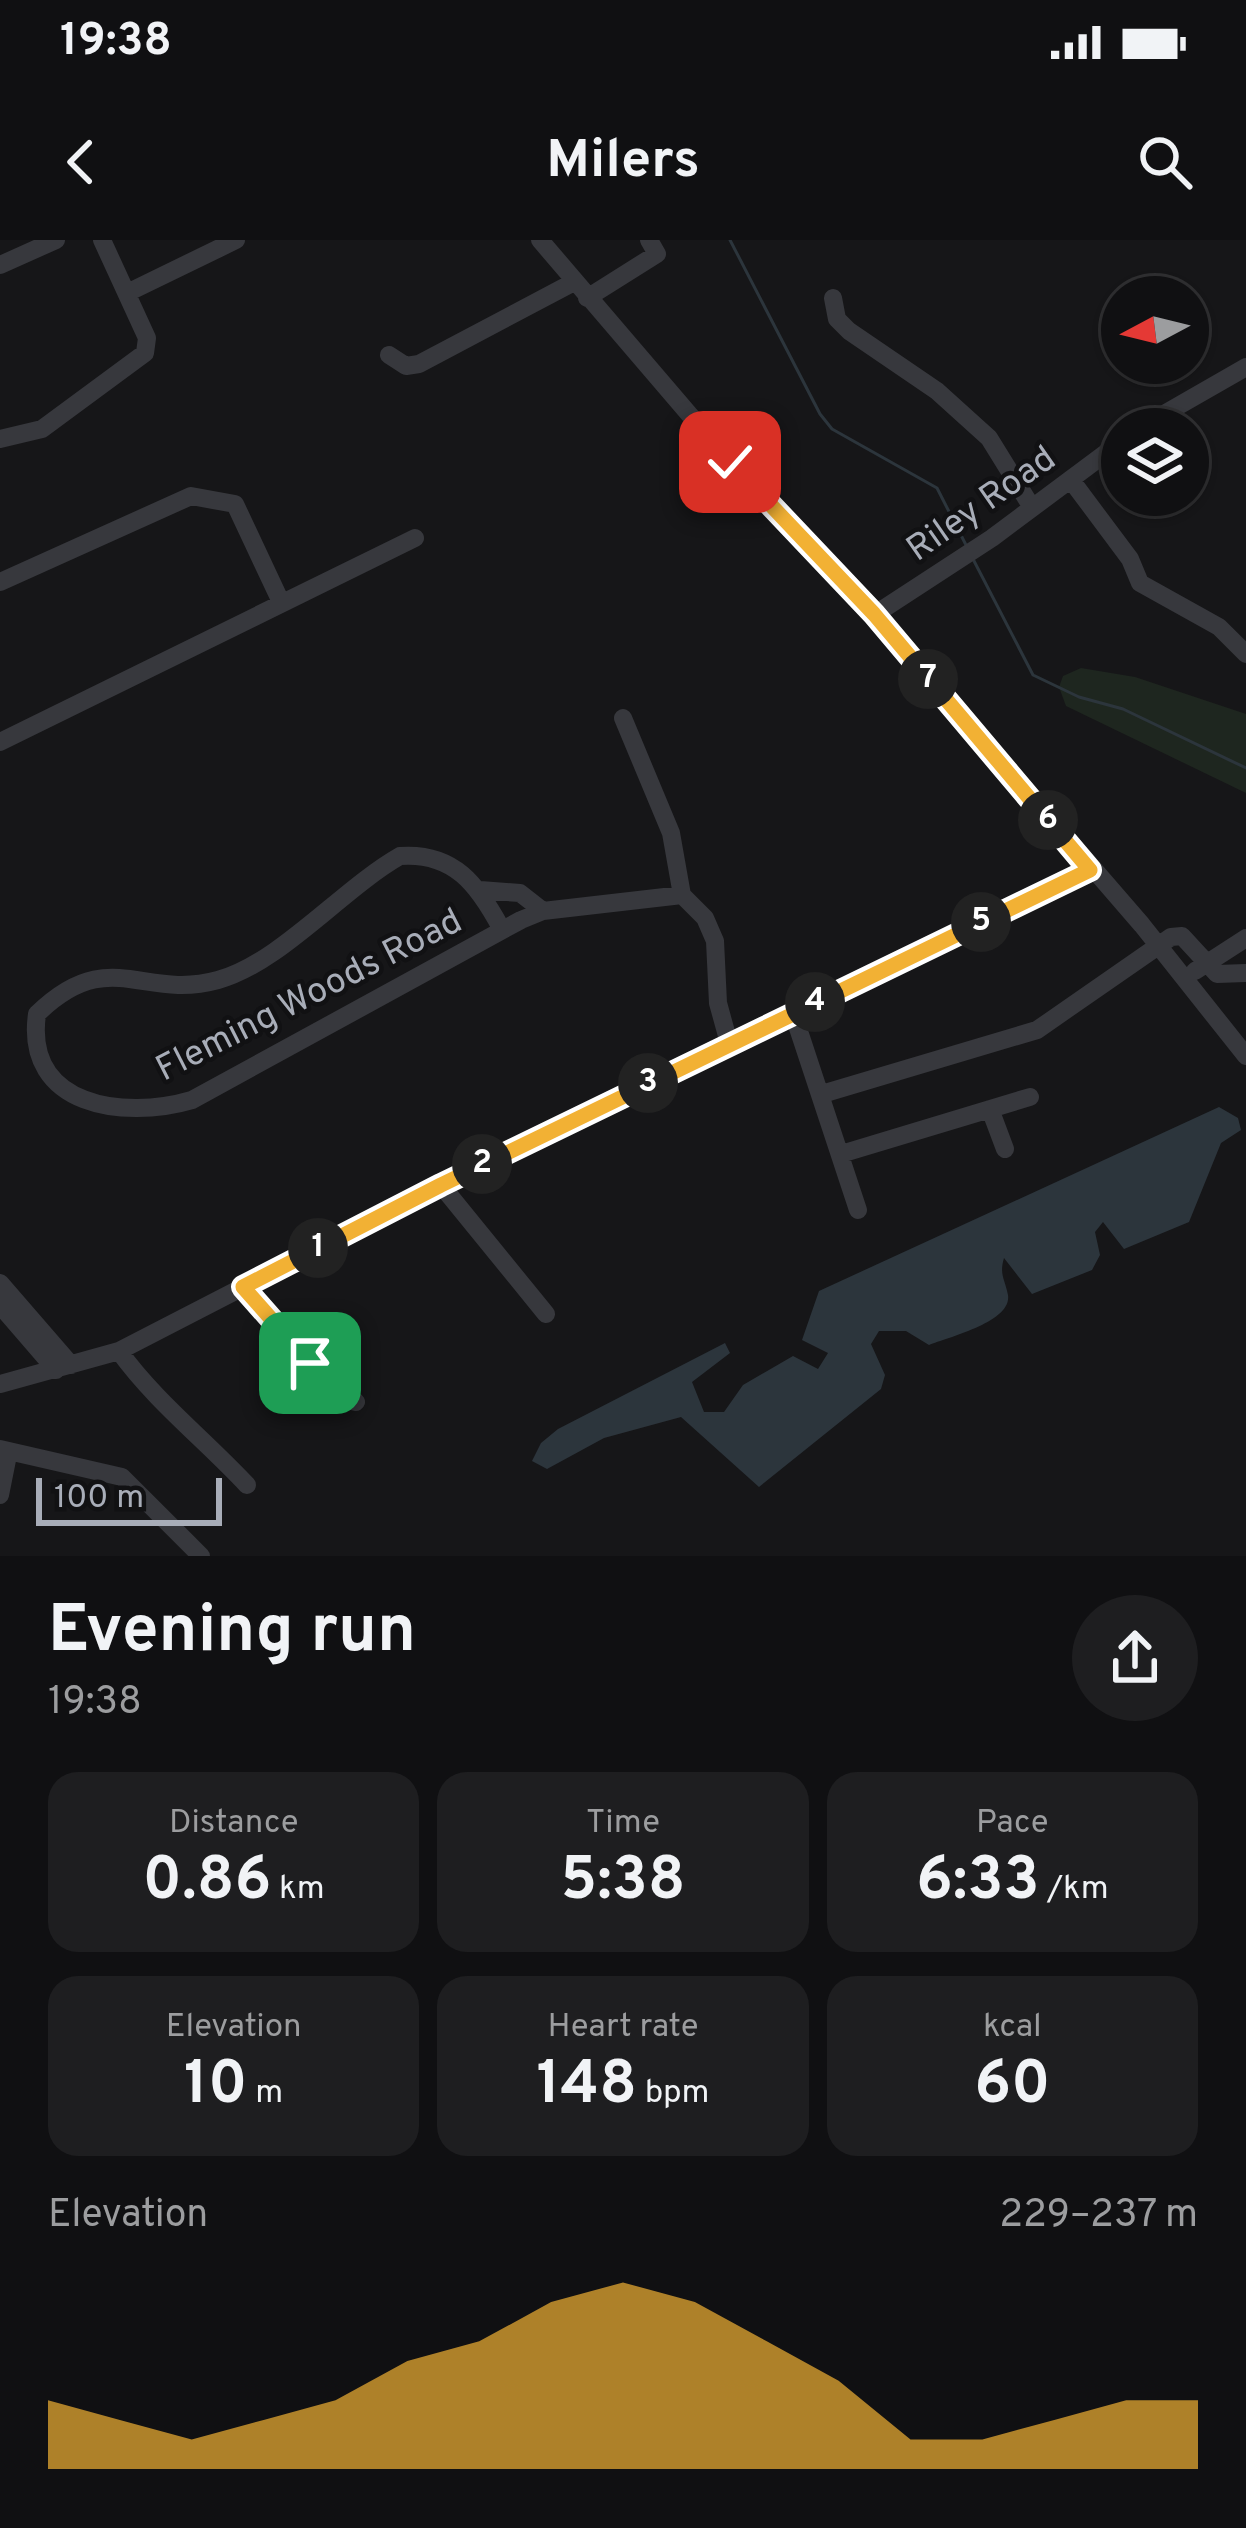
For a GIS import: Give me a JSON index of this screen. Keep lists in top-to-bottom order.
{
  "streets": {
    "street": ["Riley Road", "Fleming Woods Road"]
  },
  "scale_bar": "100 m",
  "north": "left",
  "page": {
    "status": "19:38",
    "header": "Milers",
    "pins": [
      "7",
      "6",
      "5",
      "4",
      "3",
      "2",
      "1"
    ],
    "scale": "100 m",
    "heading": ["Evening run", "19:38"],
    "stats": [
      ["Distance", "0.86 km"],
      ["Time", "5:38"],
      ["Pace", "6:33 /km"],
      ["Elevation", "10 m"],
      ["Heart rate", "148 bpm"],
      ["kcal", "60"]
    ],
    "chart": ["Elevation", "229–237 m"]
  }
}
